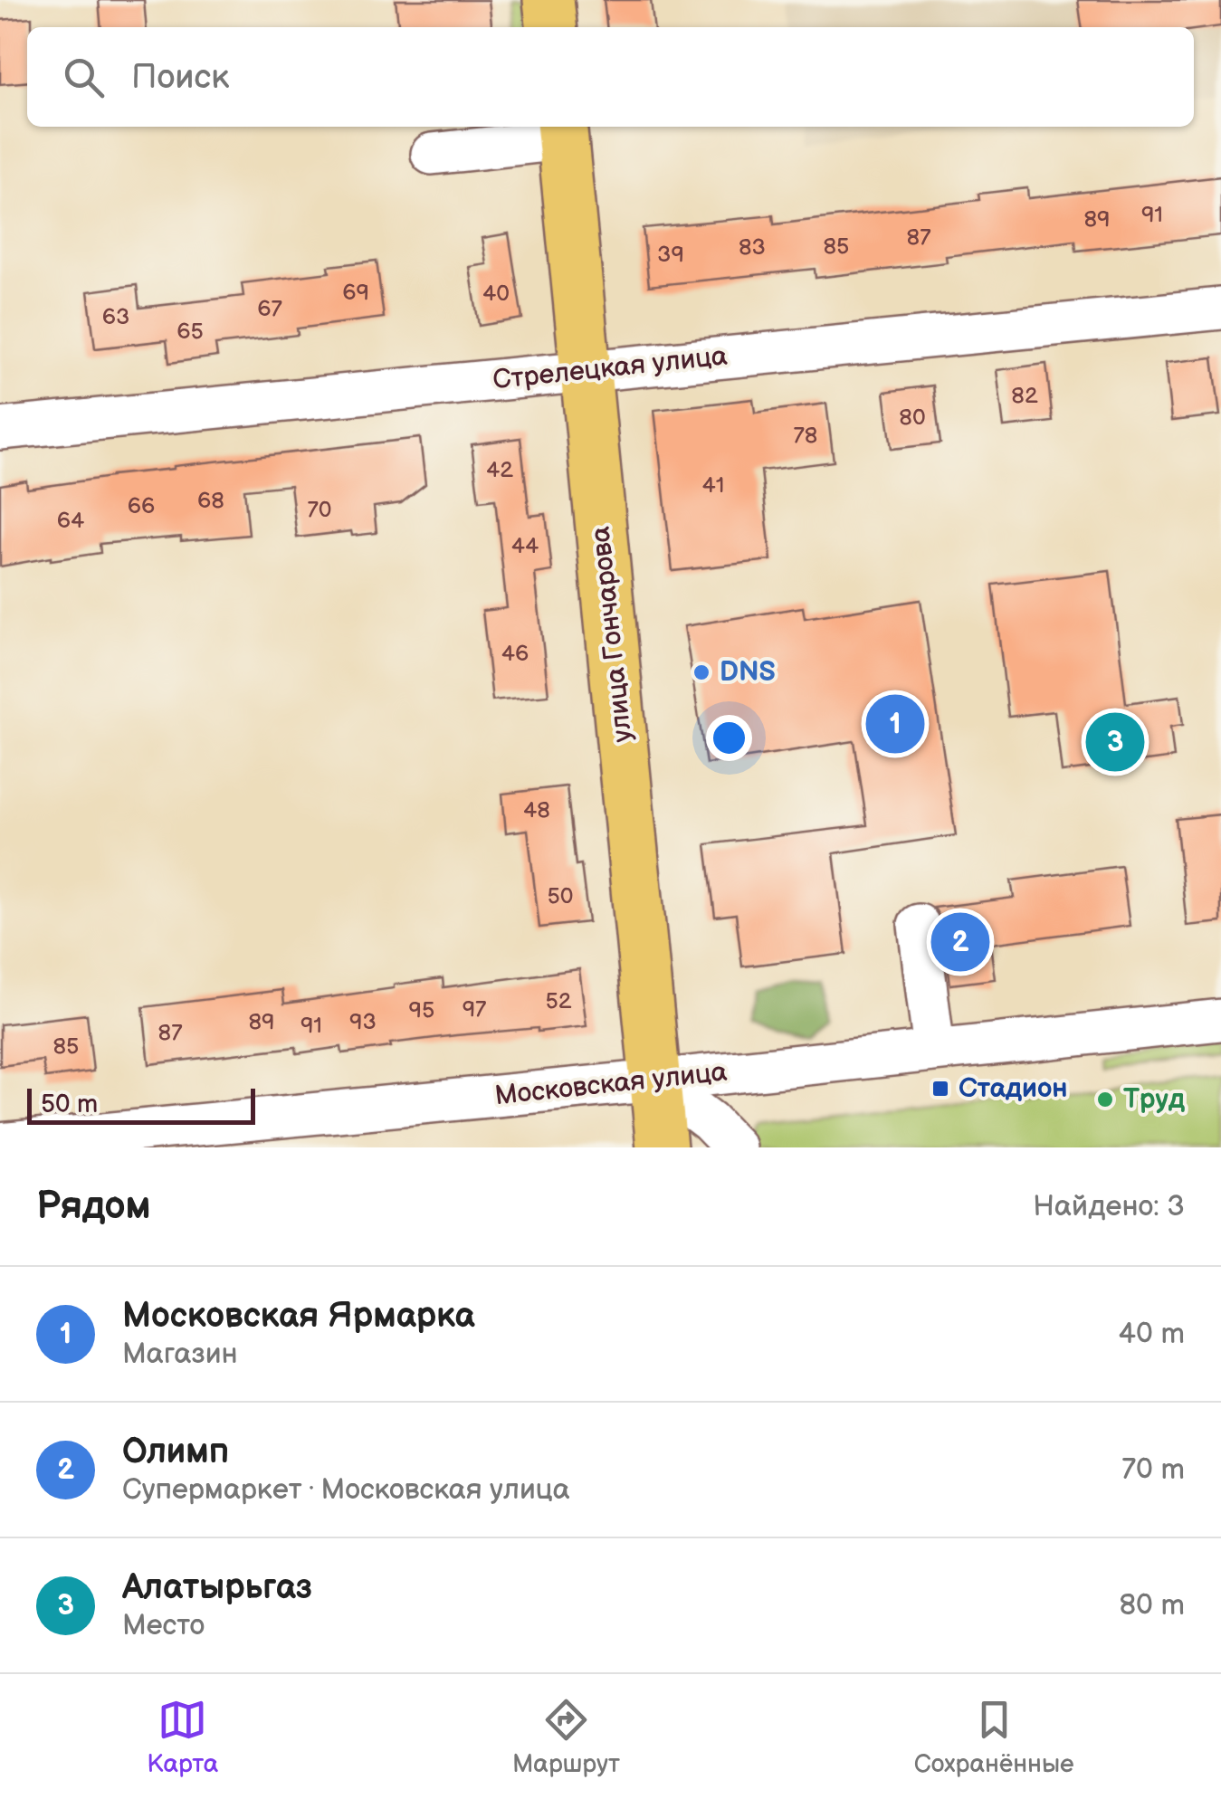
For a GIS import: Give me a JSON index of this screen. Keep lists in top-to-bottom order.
{
  "streets": {
    "main road": ["улица Гончарова"],
    "street": ["Стрелецкая улица", "Московская улица"]
  },
  "crossings": [
    ["Стрелецкая улица", "улица Гончарова"],
    ["улица Гончарова", "Московская улица"]
  ],
  "places": {
    "other": ["DNS", "Труд"],
    "transit": ["Стадион"]
  },
  "house_numbers": [
    "91",
    "89",
    "87",
    "85",
    "83",
    "39",
    "69",
    "40",
    "67",
    "63",
    "65",
    "82",
    "80",
    "78",
    "42",
    "41",
    "68",
    "66",
    "70",
    "64",
    "44",
    "46",
    "48",
    "50",
    "52",
    "97",
    "95",
    "89",
    "93",
    "91",
    "87",
    "85"
  ],
  "scale_bar": "50 m",
  "page": {
    "search": "Поиск",
    "pins": ["1", "3", "2"],
    "scale": "50 m",
    "heading": ["Рядом", "Найдено: 3"],
    "list": [
      {
        "mark": "1",
        "name": "Московская Ярмарка",
        "note": "Магазин",
        "value": "40 m"
      },
      {
        "mark": "2",
        "name": "Олимп",
        "note": "Супермаркет · Московская улица",
        "value": "70 m"
      },
      {
        "mark": "3",
        "name": "Алатырьгаз",
        "note": "Место",
        "value": "80 m"
      }
    ],
    "nav": ["Карта", "Маршрут", "Сохранённые"]
  }
}
